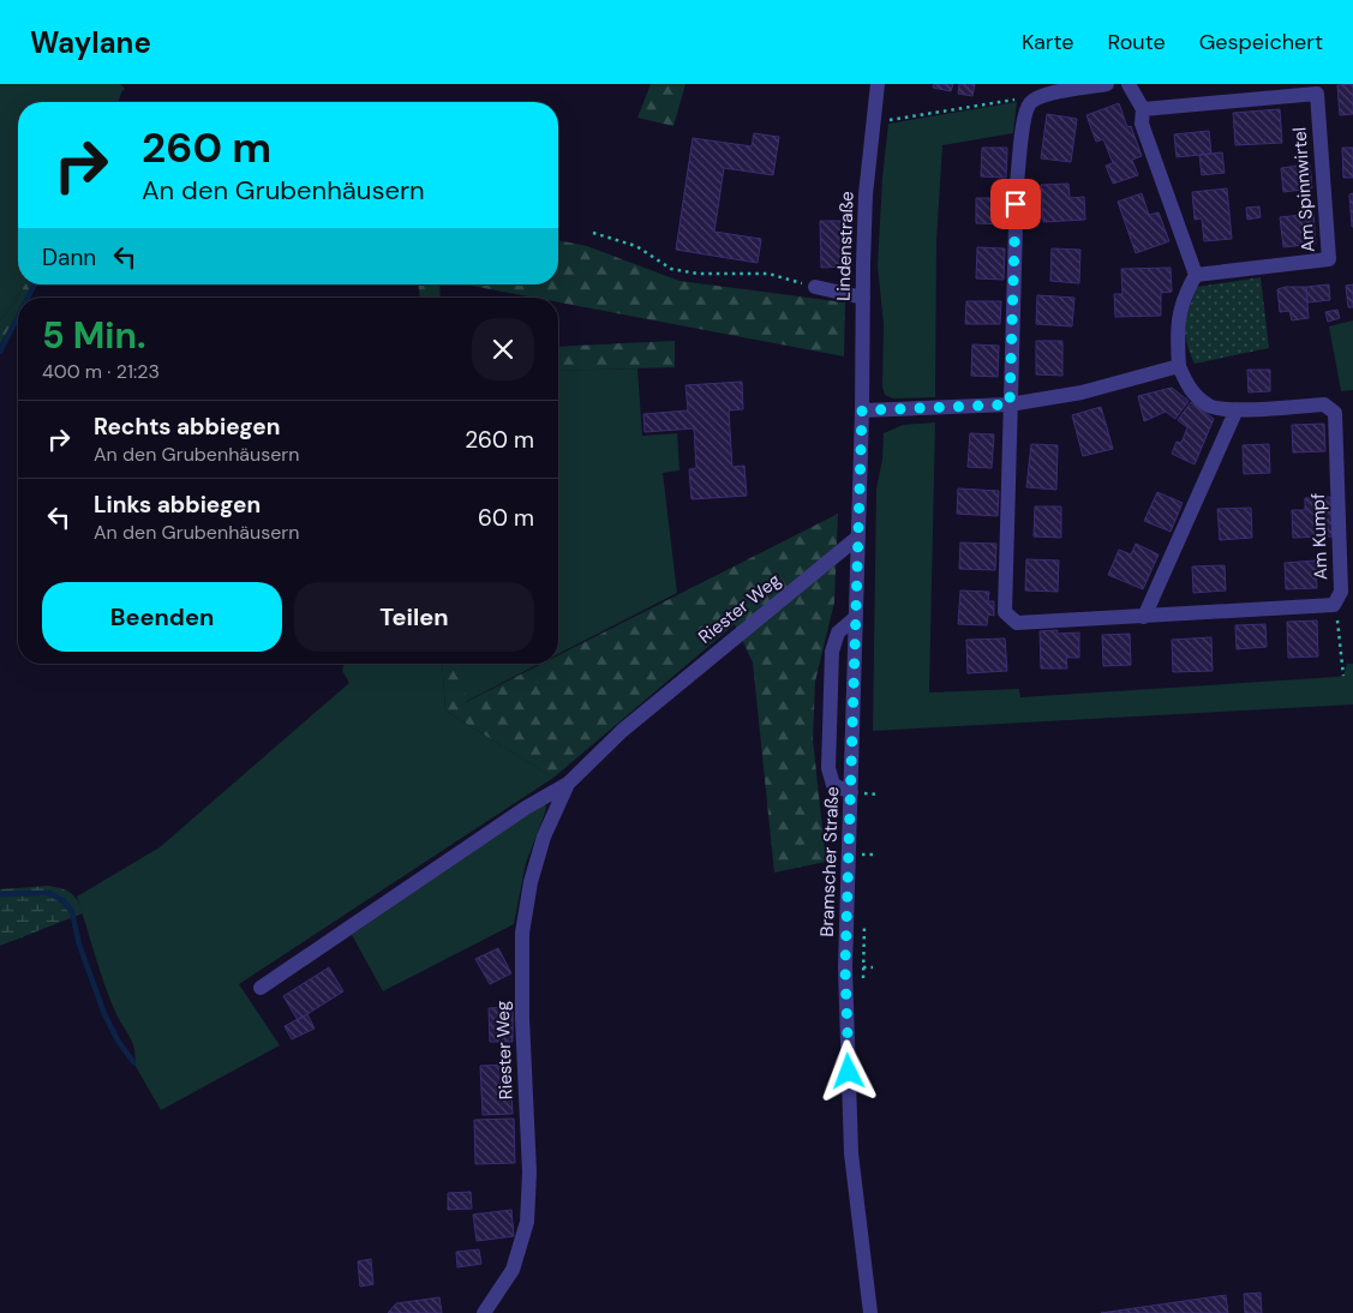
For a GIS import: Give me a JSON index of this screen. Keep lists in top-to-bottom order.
{
  "streets": {
    "street": [
      "Am Spinnwirtel",
      "Lindenstraße",
      "Am Kumpf",
      "Riester Weg",
      "Bramscher Straße"
    ]
  },
  "crossings": [
    ["Lindenstraße", "Bramscher Straße"],
    ["Riester Weg", "Bramscher Straße"]
  ],
  "page": {
    "header": "Waylane",
    "nav": ["Karte", "Route", "Gespeichert"],
    "turn": ["260 m", "An den Grubenhäusern"],
    "then": "Dann",
    "heading": ["5 Min.", "400 m · 21:23"],
    "list": [
      {
        "name": "Rechts abbiegen",
        "note": "An den Grubenhäusern",
        "value": "260 m"
      },
      {
        "name": "Links abbiegen",
        "note": "An den Grubenhäusern",
        "value": "60 m"
      }
    ],
    "buttons": ["Beenden", "Teilen"]
  }
}
